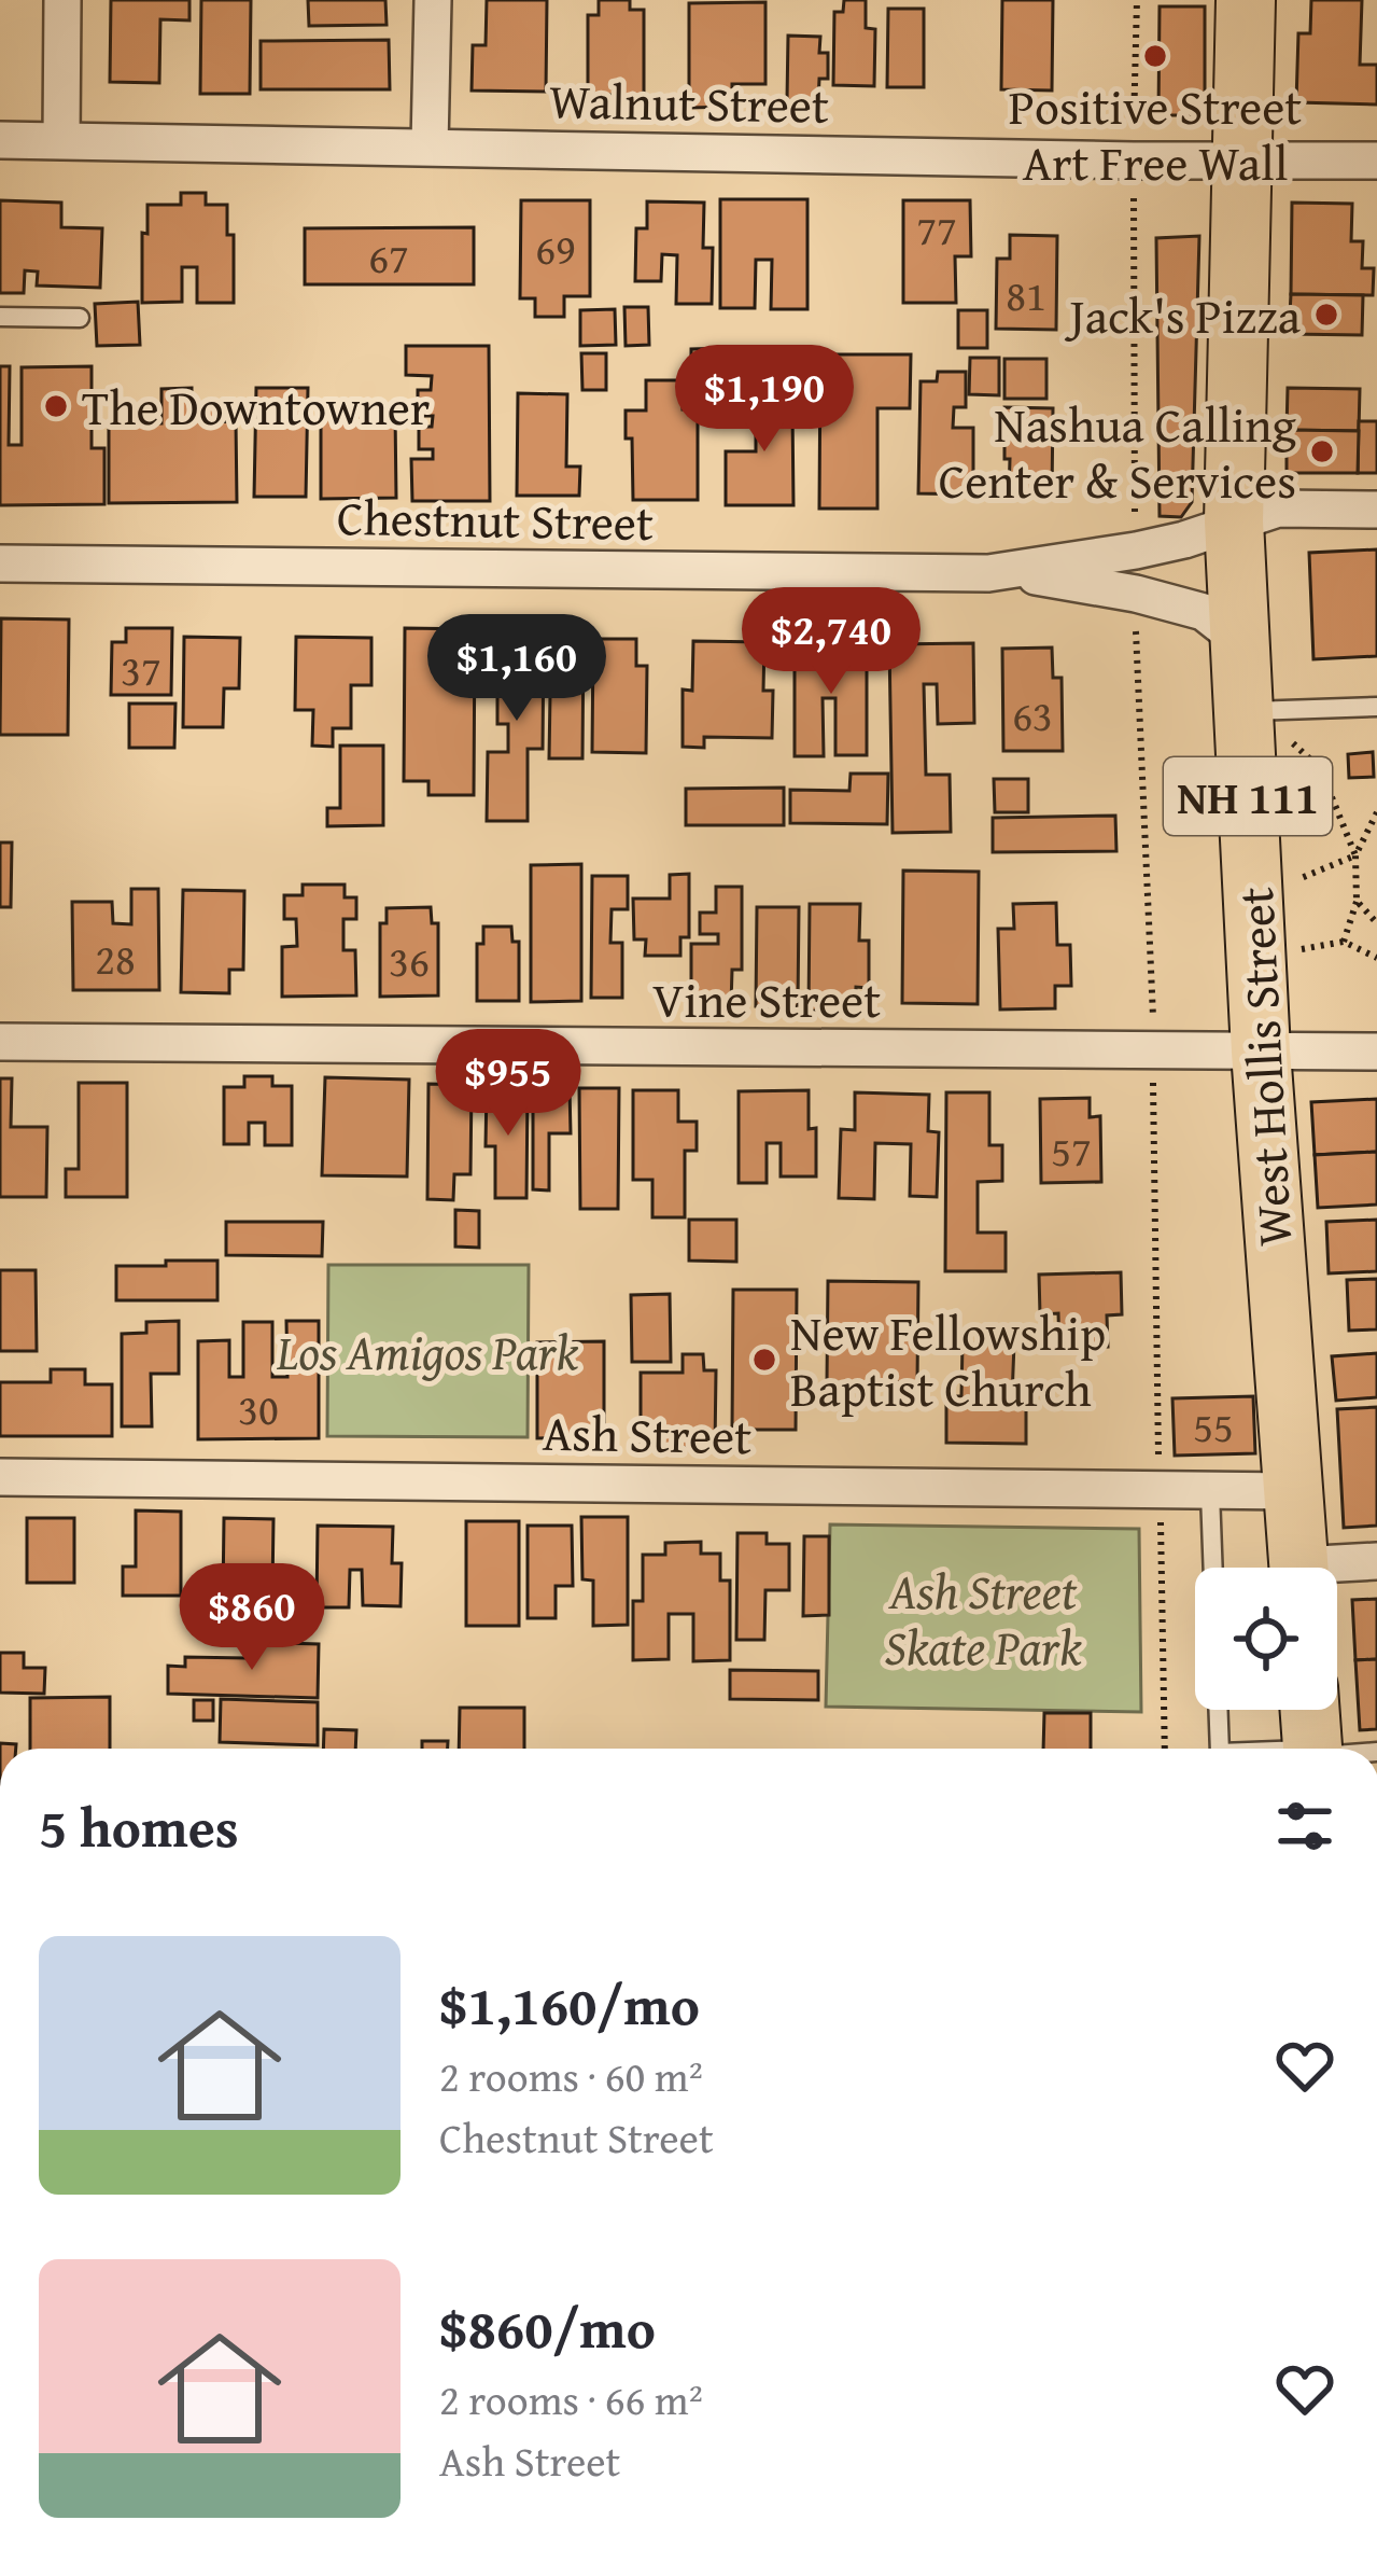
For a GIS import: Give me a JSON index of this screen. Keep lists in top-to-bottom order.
{
  "streets": {
    "main road": ["NH 111", "West Hollis Street"],
    "street": [
      "Walnut Street",
      "Chestnut Street",
      "Vine Street",
      "Ash Street"
    ]
  },
  "crossings": [
    ["Walnut Street", "West Hollis Street"],
    ["Chestnut Street", "West Hollis Street"],
    ["Vine Street", "West Hollis Street"],
    ["West Hollis Street", "Ash Street"]
  ],
  "parks": ["Los Amigos Park", "Ash Street Skate Park"],
  "places": [
    "Positive Street Art Free Wall",
    "Jack's Pizza",
    "The Downtowner",
    "Nashua Calling Center & Services",
    "New Fellowship Baptist Church"
  ],
  "house_numbers": [
    "77",
    "69",
    "67",
    "81",
    "37",
    "63",
    "28",
    "36",
    "57",
    "30",
    "55"
  ],
  "page": {
    "price": [
      "$1,190",
      "$2,740",
      "$1,160",
      "$955",
      "$860"
    ],
    "heading": "5 homes",
    "list": [
      {
        "name": "$1,160/mo",
        "note": "2 rooms · 60 m² · Chestnut Street"
      },
      {
        "name": "$860/mo",
        "note": "2 rooms · 66 m² · Ash Street"
      }
    ]
  }
}
